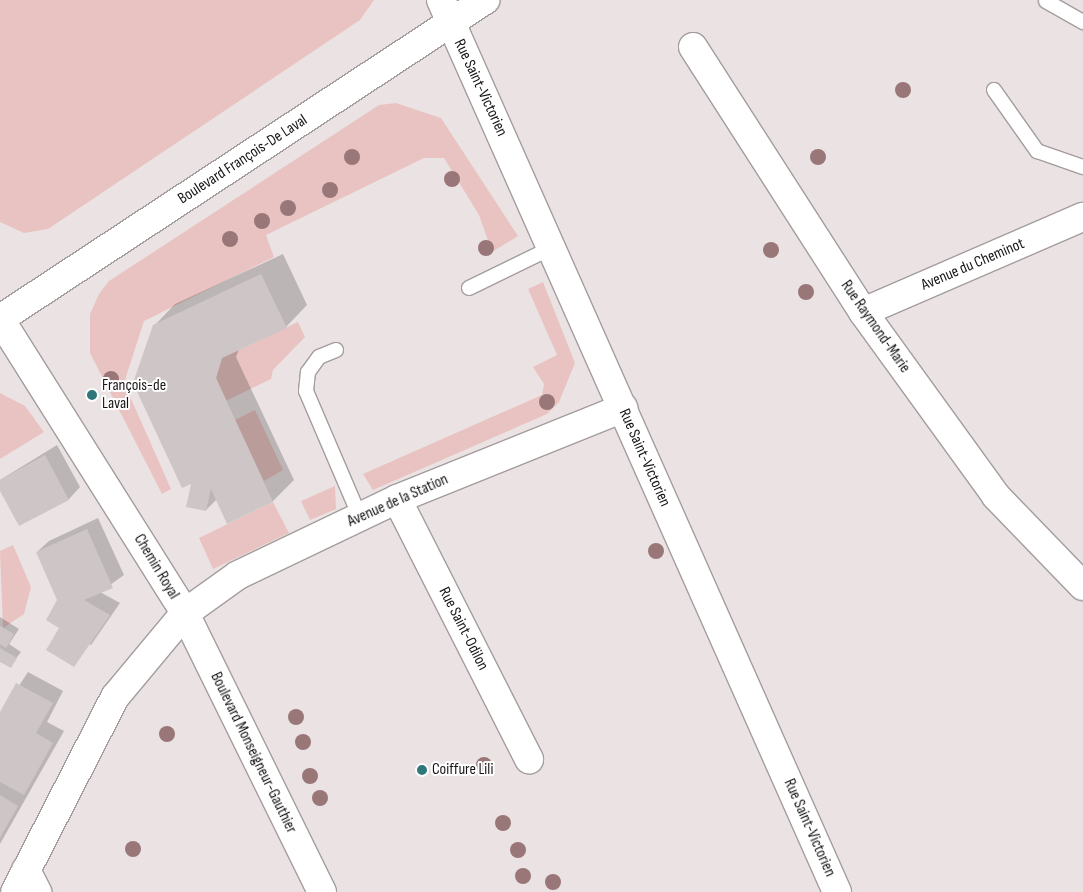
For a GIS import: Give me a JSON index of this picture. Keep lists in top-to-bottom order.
{
  "streets": {
    "street": [
      "Rue Saint-Victorien",
      "Boulevard François-De Laval",
      "Avenue du Cheminot",
      "Rue Raymond-Marie",
      "Avenue de la Station",
      "Chemin Royal",
      "Rue Saint-Odilon",
      "Boulevard Monseigneur-Gauthier"
    ]
  },
  "crossings": [
    ["Rue Saint-Victorien", "Boulevard François-De Laval"],
    ["Rue Saint-Victorien", "Avenue de la Station"],
    ["Boulevard François-De Laval", "Chemin Royal"],
    ["Avenue du Cheminot", "Rue Raymond-Marie"],
    ["Avenue de la Station", "Chemin Royal"],
    ["Avenue de la Station", "Rue Saint-Odilon"],
    ["Avenue de la Station", "Boulevard Monseigneur-Gauthier"],
    ["Chemin Royal", "Boulevard Monseigneur-Gauthier"]
  ],
  "places": ["François-de Laval", "Coiffure Lili"]
}
